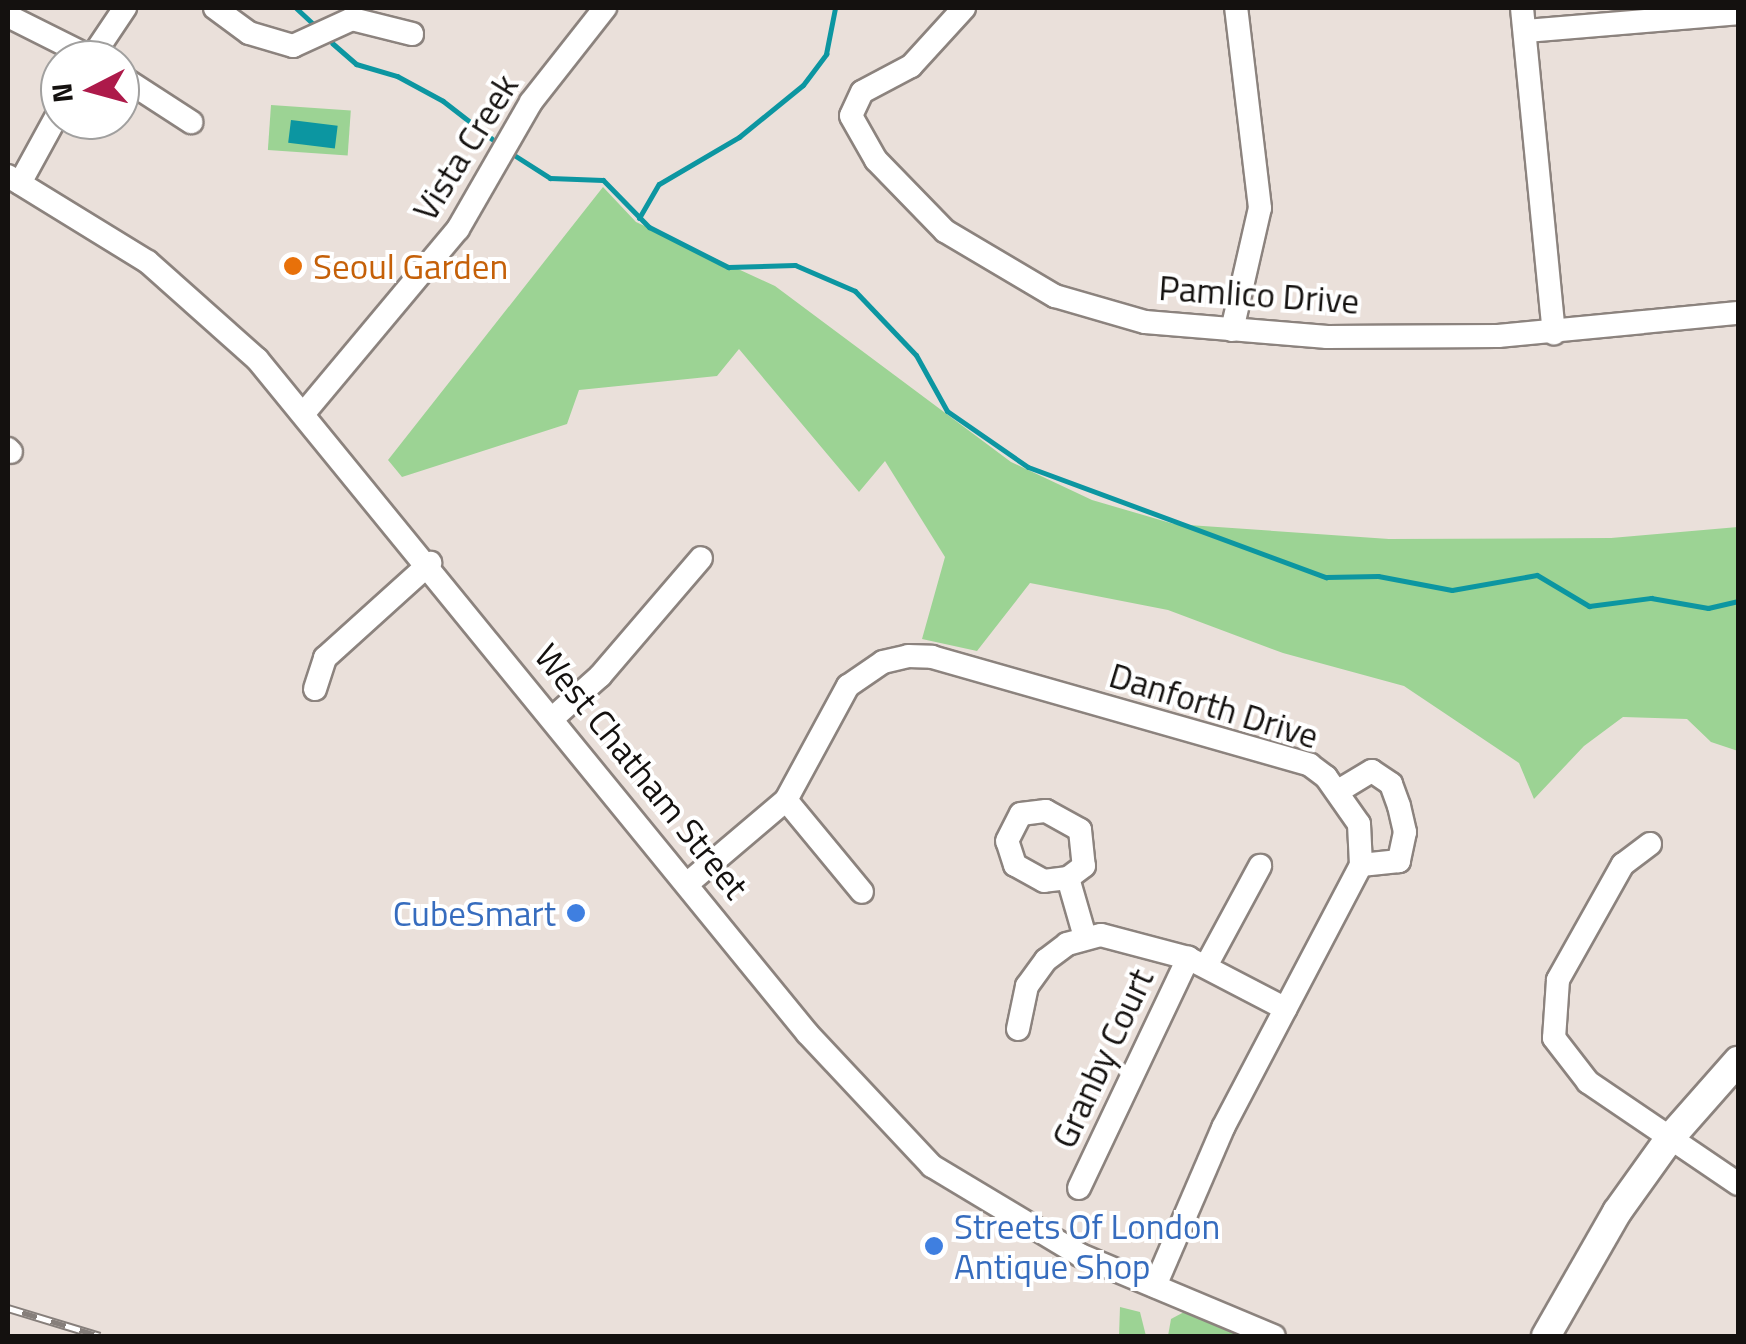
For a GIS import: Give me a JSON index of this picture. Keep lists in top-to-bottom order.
{
  "streets": {
    "street": [
      "Vista Creek",
      "Pamlico Drive",
      "Danforth Drive",
      "West Chatham Street",
      "Granby Court"
    ]
  },
  "crossings": [
    ["Vista Creek", "West Chatham Street"],
    ["Danforth Drive", "West Chatham Street"]
  ],
  "places": ["Seoul Garden", "CubeSmart", "Streets Of London Antique Shop"],
  "north": "left"
}
